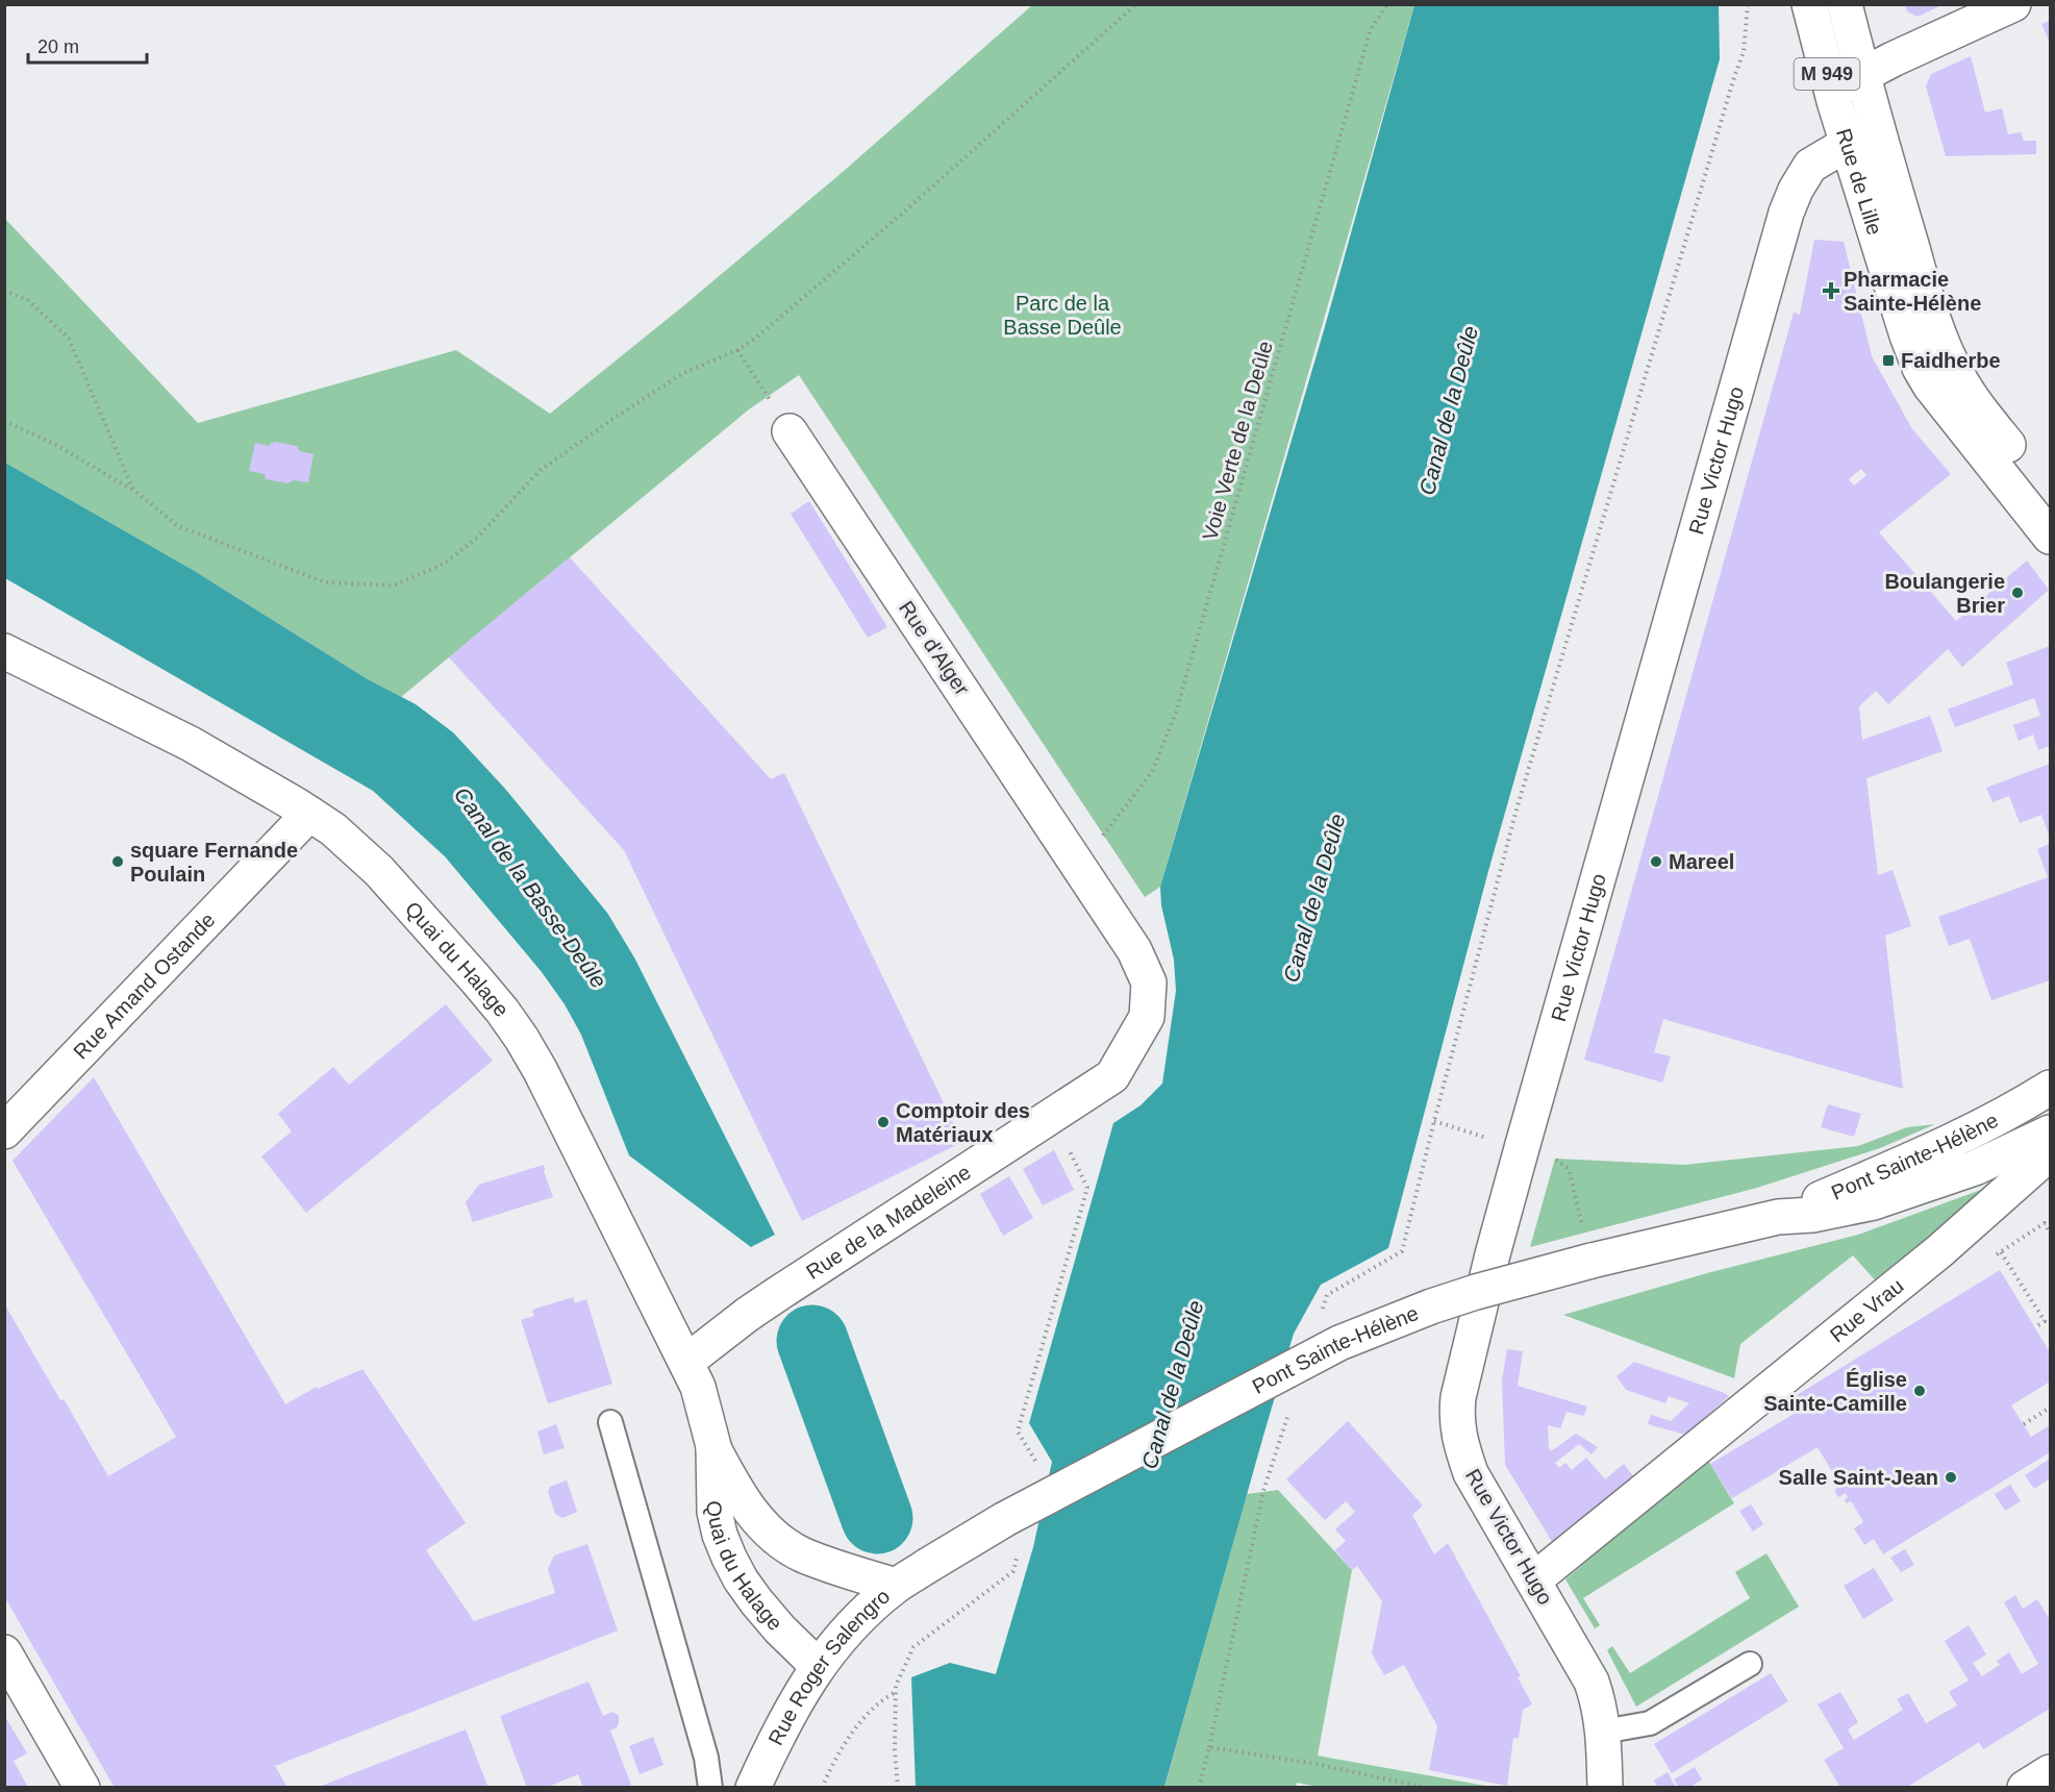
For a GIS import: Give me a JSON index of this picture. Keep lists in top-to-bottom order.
{
  "streets": {
    "street": [
      "M 949",
      "Rue de Lille",
      "Rue Victor Hugo",
      "Rue d'Alger",
      "Quai du Halage",
      "Rue Amand Ostande",
      "Pont Sainte-Hélène",
      "Rue de la Madeleine",
      "Rue Vrau",
      "Rue Roger Salengro"
    ],
    "path": ["Voie Verte de la Deûle"]
  },
  "crossings": [
    ["Rue de Lille", "Rue Victor Hugo"],
    ["Voie Verte de la Deûle", "Rue d'Alger"],
    ["Voie Verte de la Deûle", "Rue de la Madeleine"],
    ["Rue Victor Hugo", "Rue Vrau"],
    ["Rue d'Alger", "Rue de la Madeleine"],
    ["Quai du Halage", "Rue Amand Ostande"],
    ["Quai du Halage", "Rue de la Madeleine"],
    ["Quai du Halage", "Rue Roger Salengro"],
    ["Pont Sainte-Hélène", "Rue Roger Salengro"]
  ],
  "water": ["Canal de la Deûle", "Canal de la Basse-Deûle"],
  "parks": ["Parc de la Basse Deûle"],
  "places": {
    "health": ["Pharmacie Sainte-Hélène"],
    "transit": ["Faidherbe"],
    "other": [
      "Boulangerie Brier",
      "square Fernande Poulain",
      "Mareel",
      "Comptoir des Matériaux",
      "Église Sainte-Camille",
      "Salle Saint-Jean"
    ]
  },
  "scale_bar": "20 m"
}
